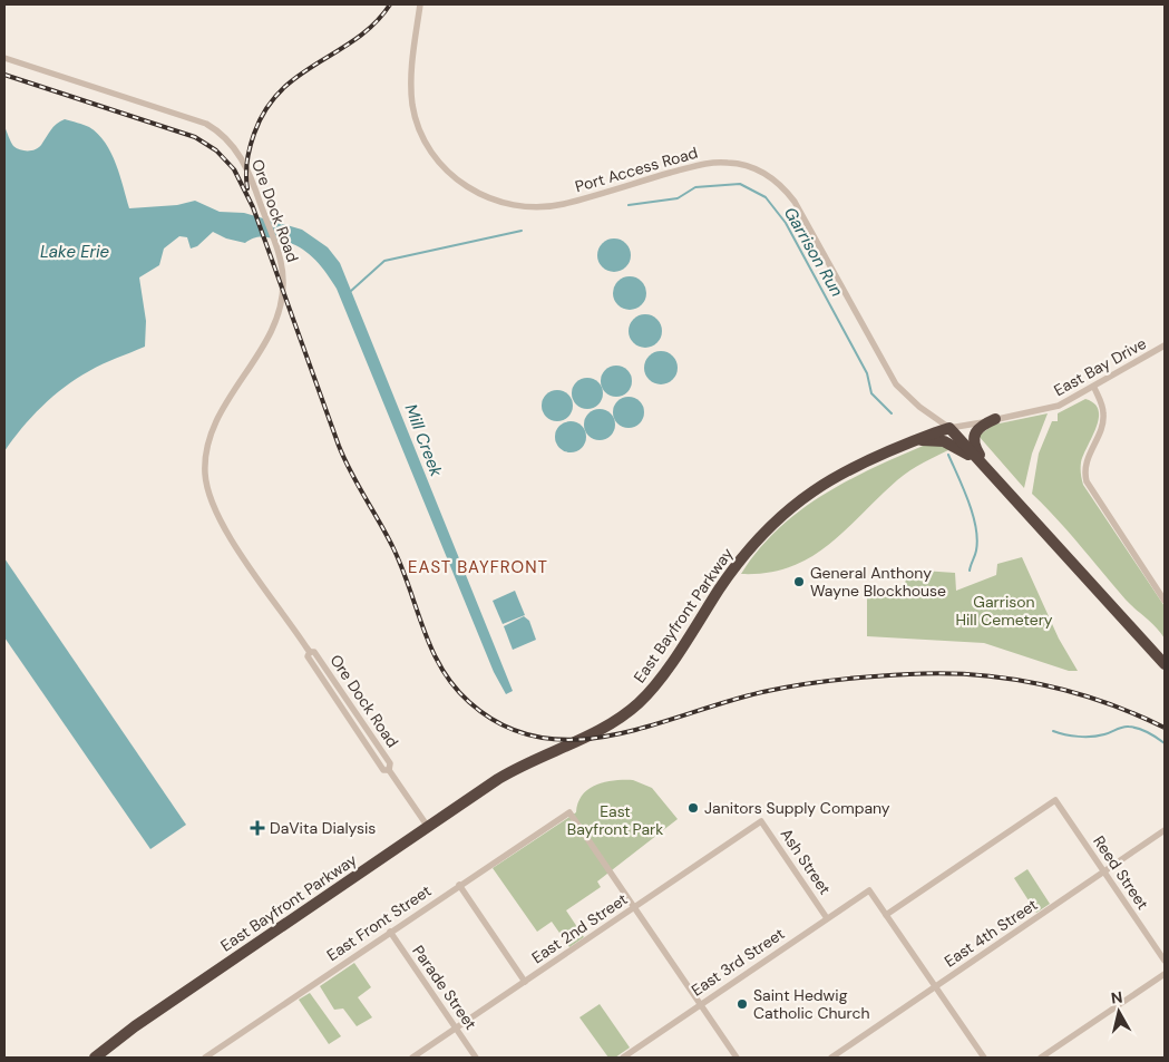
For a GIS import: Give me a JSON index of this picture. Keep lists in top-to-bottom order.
{
  "streets": {
    "highway": ["East Bayfront Parkway"],
    "street": [
      "Port Access Road",
      "Ore Dock Road",
      "East Bay Drive",
      "Ash Street",
      "Reed Street",
      "East Front Street",
      "East 2nd Street",
      "East 4th Street",
      "East 3rd Street",
      "Parade Street"
    ]
  },
  "crossings": [
    ["Port Access Road", "East Bay Drive"],
    ["Port Access Road", "East Bayfront Parkway"],
    ["Ore Dock Road", "East Bayfront Parkway"],
    ["East Bay Drive", "East Bayfront Parkway"],
    ["Ash Street", "East 2nd Street"],
    ["Ash Street", "East 3rd Street"],
    ["Reed Street", "East 4th Street"],
    ["Reed Street", "East 3rd Street"],
    ["East Front Street", "East 2nd Street"],
    ["East Front Street", "Parade Street"],
    ["East 2nd Street", "Parade Street"]
  ],
  "districts": ["EAST BAYFRONT"],
  "water": ["Lake Erie", "Garrison Run", "Mill Creek"],
  "parks": ["Garrison Hill Cemetery", "East Bayfront Park"],
  "places": {
    "other": ["General Anthony Wayne Blockhouse", "Janitors Supply Company", "Saint Hedwig Catholic Church"],
    "health": ["DaVita Dialysis"]
  },
  "north": "top"
}
